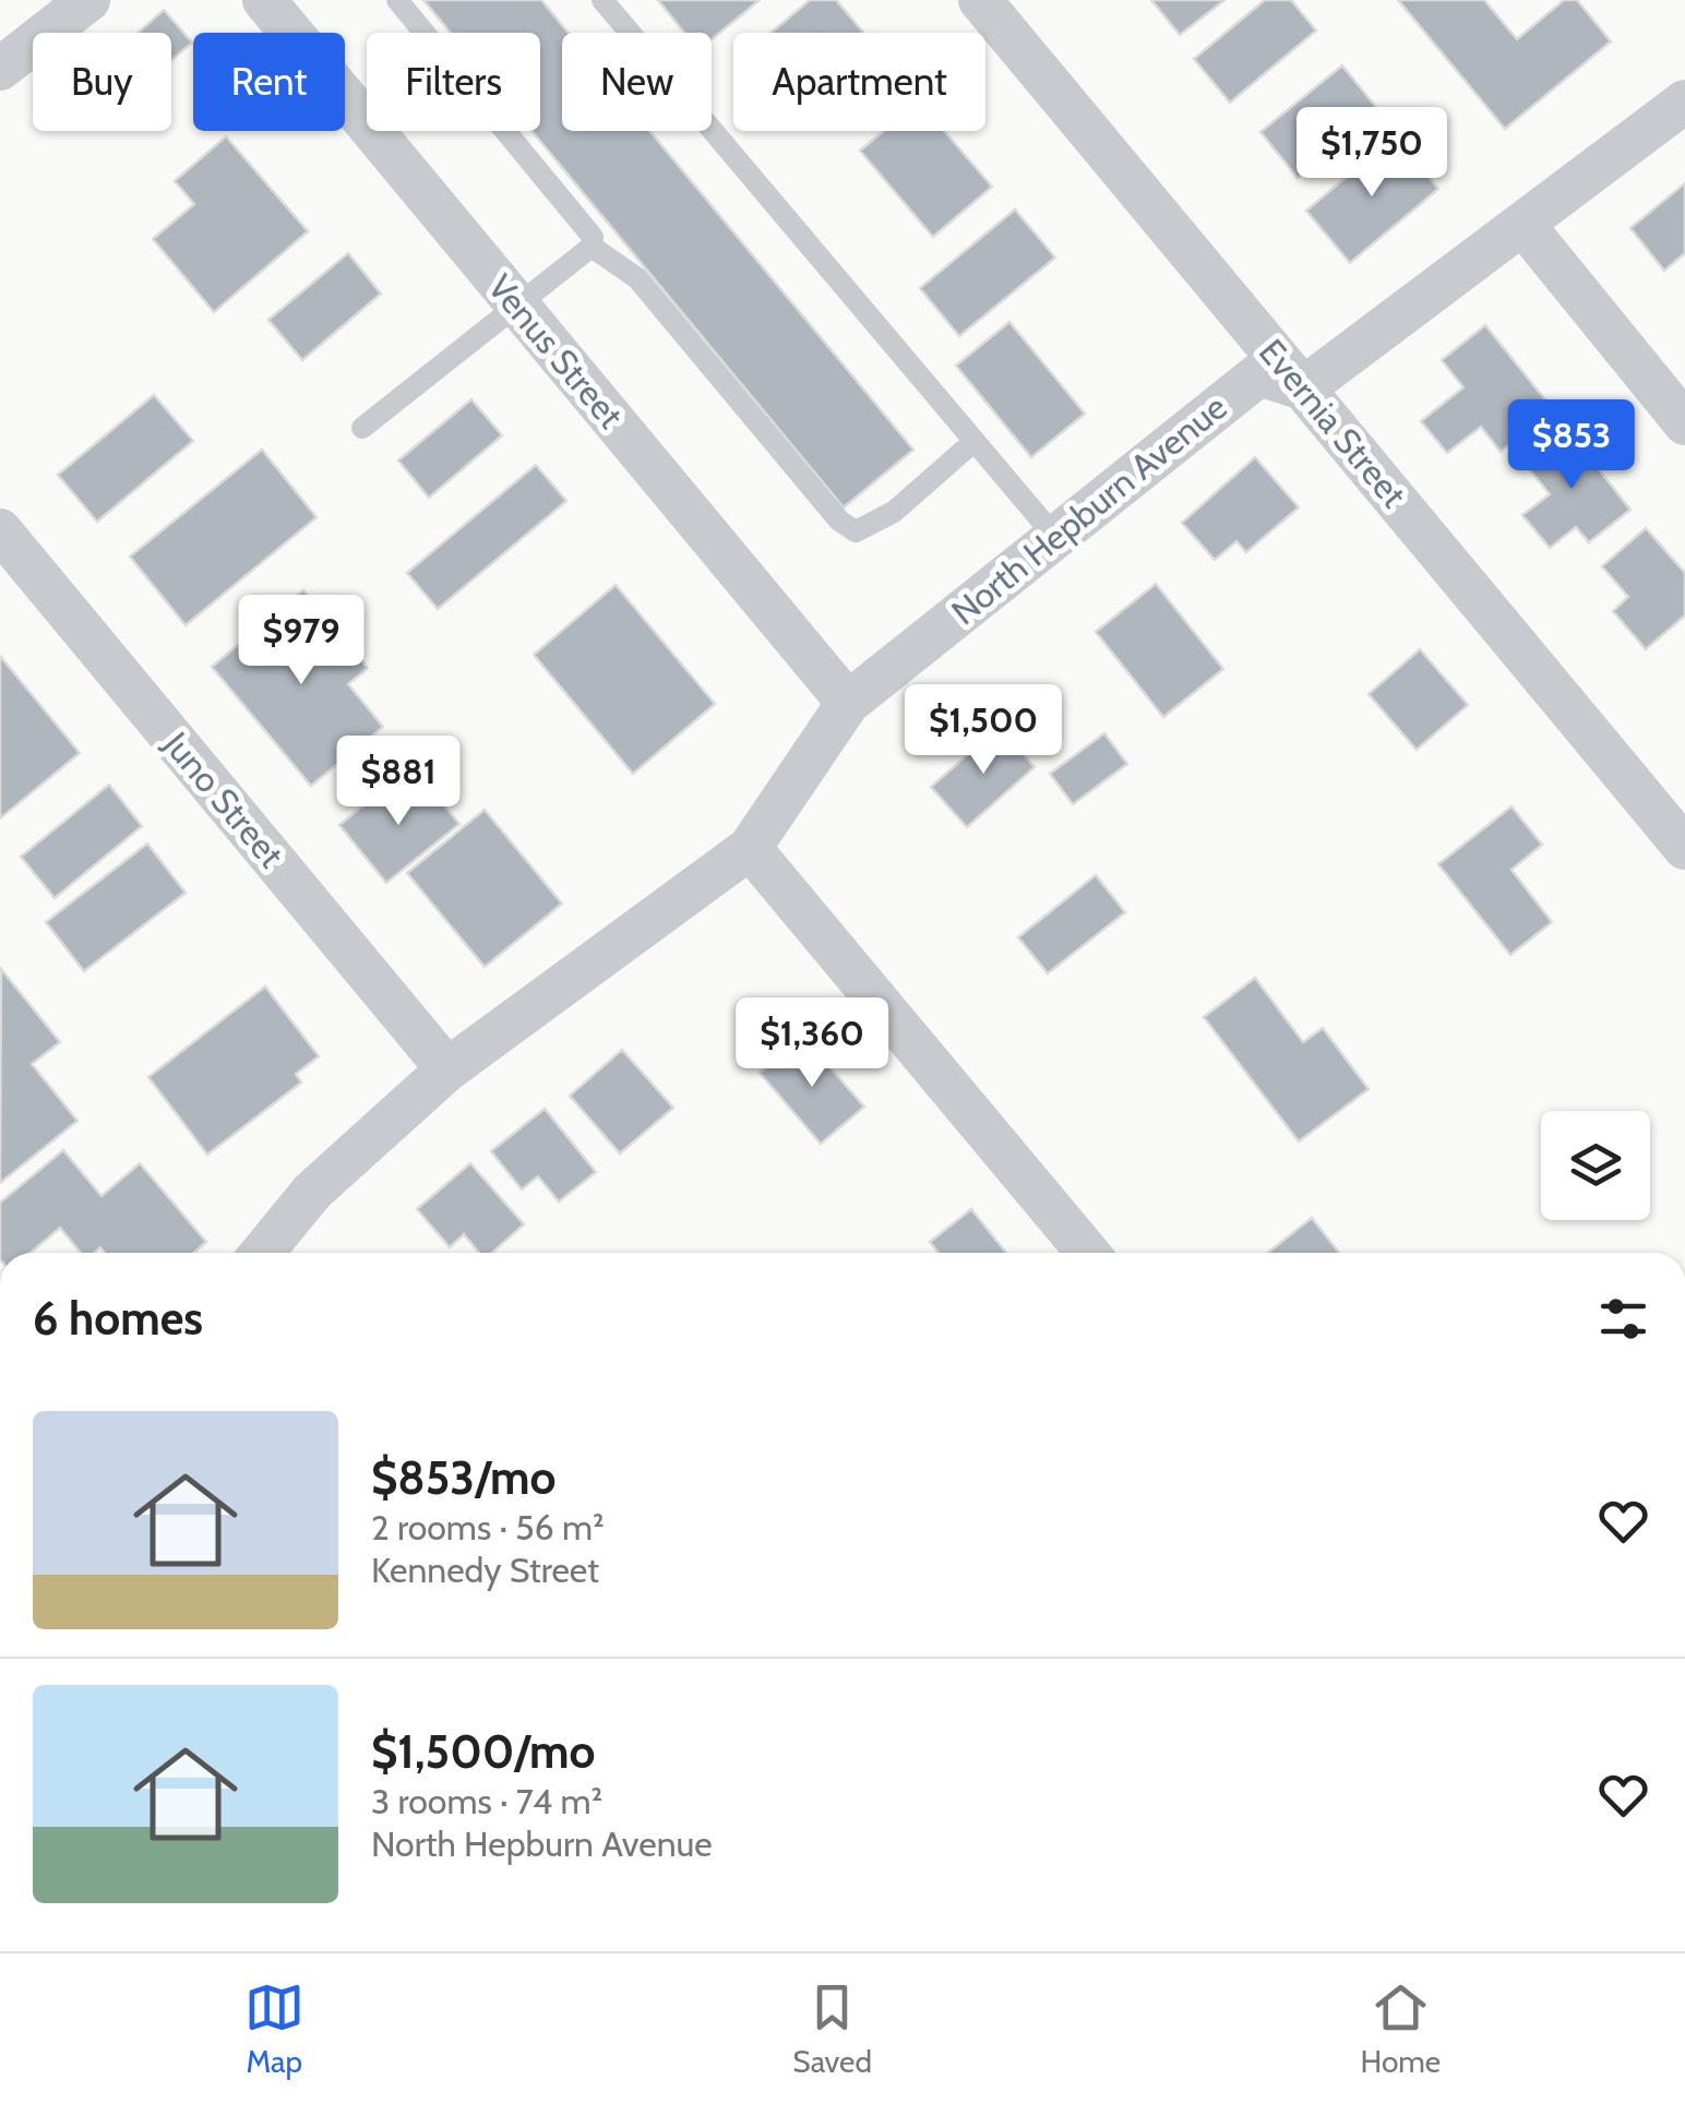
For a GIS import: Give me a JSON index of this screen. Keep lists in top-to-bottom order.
{
  "streets": {
    "street": [
      "Venus Street",
      "Evernia Street",
      "North Hepburn Avenue",
      "Juno Street"
    ]
  },
  "crossings": [
    ["Venus Street", "North Hepburn Avenue"],
    ["Evernia Street", "North Hepburn Avenue"],
    ["North Hepburn Avenue", "Juno Street"]
  ],
  "page": {
    "chip": [
      "Buy",
      "Rent",
      "Filters",
      "New",
      "Apartment"
    ],
    "price": [
      "$1,750",
      "$853",
      "$979",
      "$1,500",
      "$881",
      "$1,360"
    ],
    "heading": "6 homes",
    "list": [
      {
        "name": "$853/mo",
        "note": "2 rooms · 56 m² · Kennedy Street"
      },
      {
        "name": "$1,500/mo",
        "note": "3 rooms · 74 m² · North Hepburn Avenue"
      }
    ],
    "tabs": ["Map", "Saved", "Home"]
  }
}
